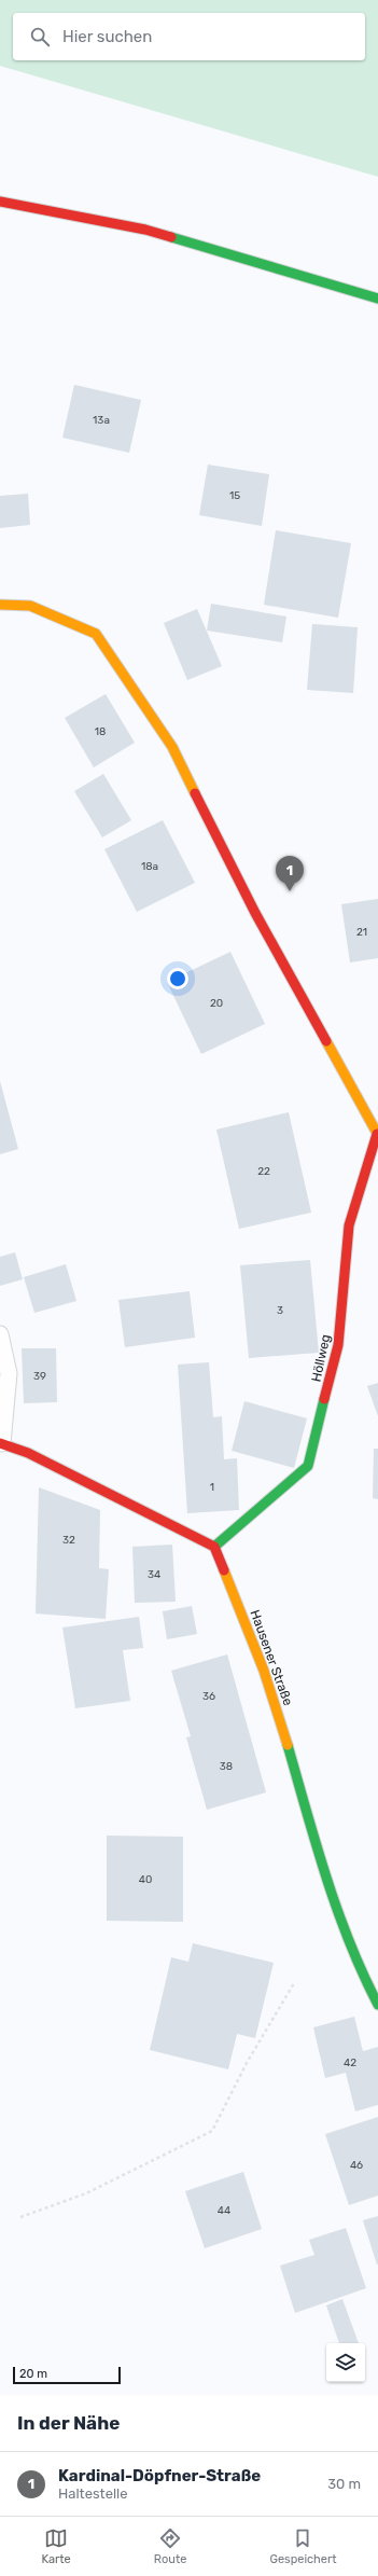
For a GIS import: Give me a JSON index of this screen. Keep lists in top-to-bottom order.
{
  "streets": {
    "street": ["Höllweg", "Hausener Straße"]
  },
  "crossings": [
    ["Höllweg", "Hausener Straße"]
  ],
  "house_numbers": [
    "13a",
    "15",
    "18",
    "18a",
    "21",
    "20",
    "22",
    "3",
    "39",
    "1",
    "32",
    "34",
    "36",
    "38",
    "40",
    "42",
    "46",
    "44"
  ],
  "scale_bar": "20 m",
  "page": {
    "search": "Hier suchen",
    "pins": "1",
    "scale": "20 m",
    "heading": "In der Nähe",
    "list": [
      {
        "mark": "1",
        "name": "Kardinal-Döpfner-Straße",
        "note": "Haltestelle",
        "value": "30 m"
      }
    ],
    "nav": ["Karte", "Route", "Gespeichert"]
  }
}
